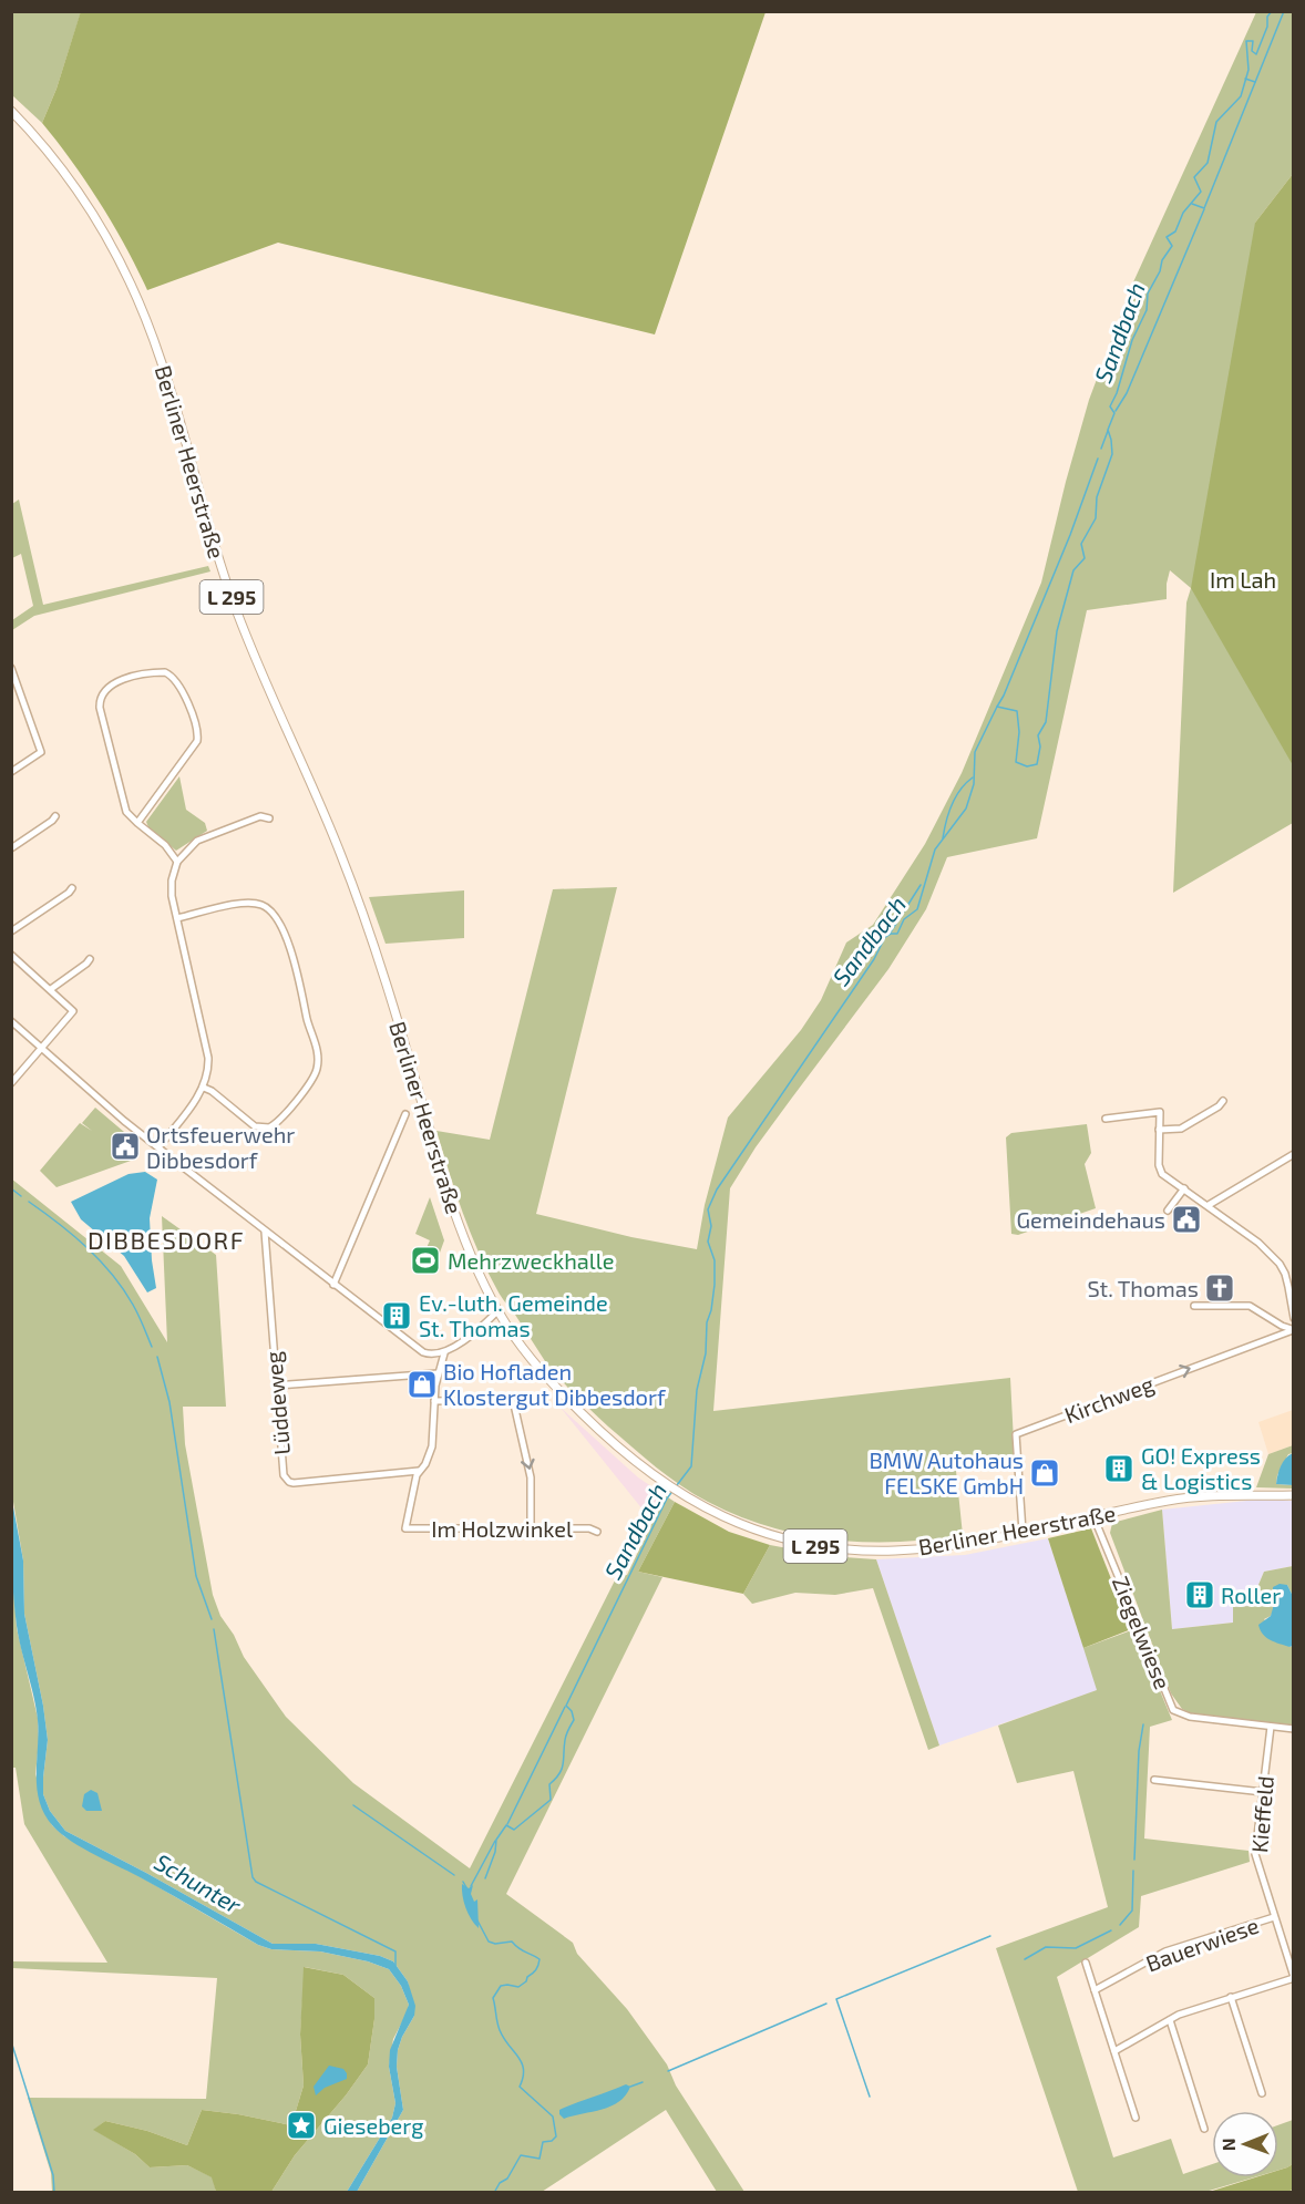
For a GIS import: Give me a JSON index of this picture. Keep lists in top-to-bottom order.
{
  "streets": {
    "main road": ["Berliner Heerstraße", "L 295"],
    "street": [
      "Kirchweg",
      "Lüddeweg",
      "Im Holzwinkel",
      "Ziegelwiese",
      "Kieffeld",
      "Bauerwiese"
    ]
  },
  "crossings": [
    ["Berliner Heerstraße", "Kirchweg"],
    ["Berliner Heerstraße", "Ziegelwiese"],
    ["Lüddeweg", "Im Holzwinkel"],
    ["Ziegelwiese", "Kieffeld"],
    ["Kieffeld", "Bauerwiese"]
  ],
  "one_way": ["Kirchweg"],
  "districts": ["DIBBESDORF"],
  "water": ["Sandbach", "Schunter"],
  "parks": ["Im Lah"],
  "places": {
    "public building": ["Ortsfeuerwehr Dibbesdorf", "Gemeindehaus"],
    "sports": ["Mehrzweckhalle"],
    "church": ["St. Thomas"],
    "building": ["Ev.-luth. Gemeinde St. Thomas", "GO! Express & Logistics", "Roller"],
    "shop": ["Bio Hofladen Klostergut Dibbesdorf", "BMW Autohaus FELSKE GmbH"],
    "place": ["Gieseberg"]
  },
  "north": "left"
}
